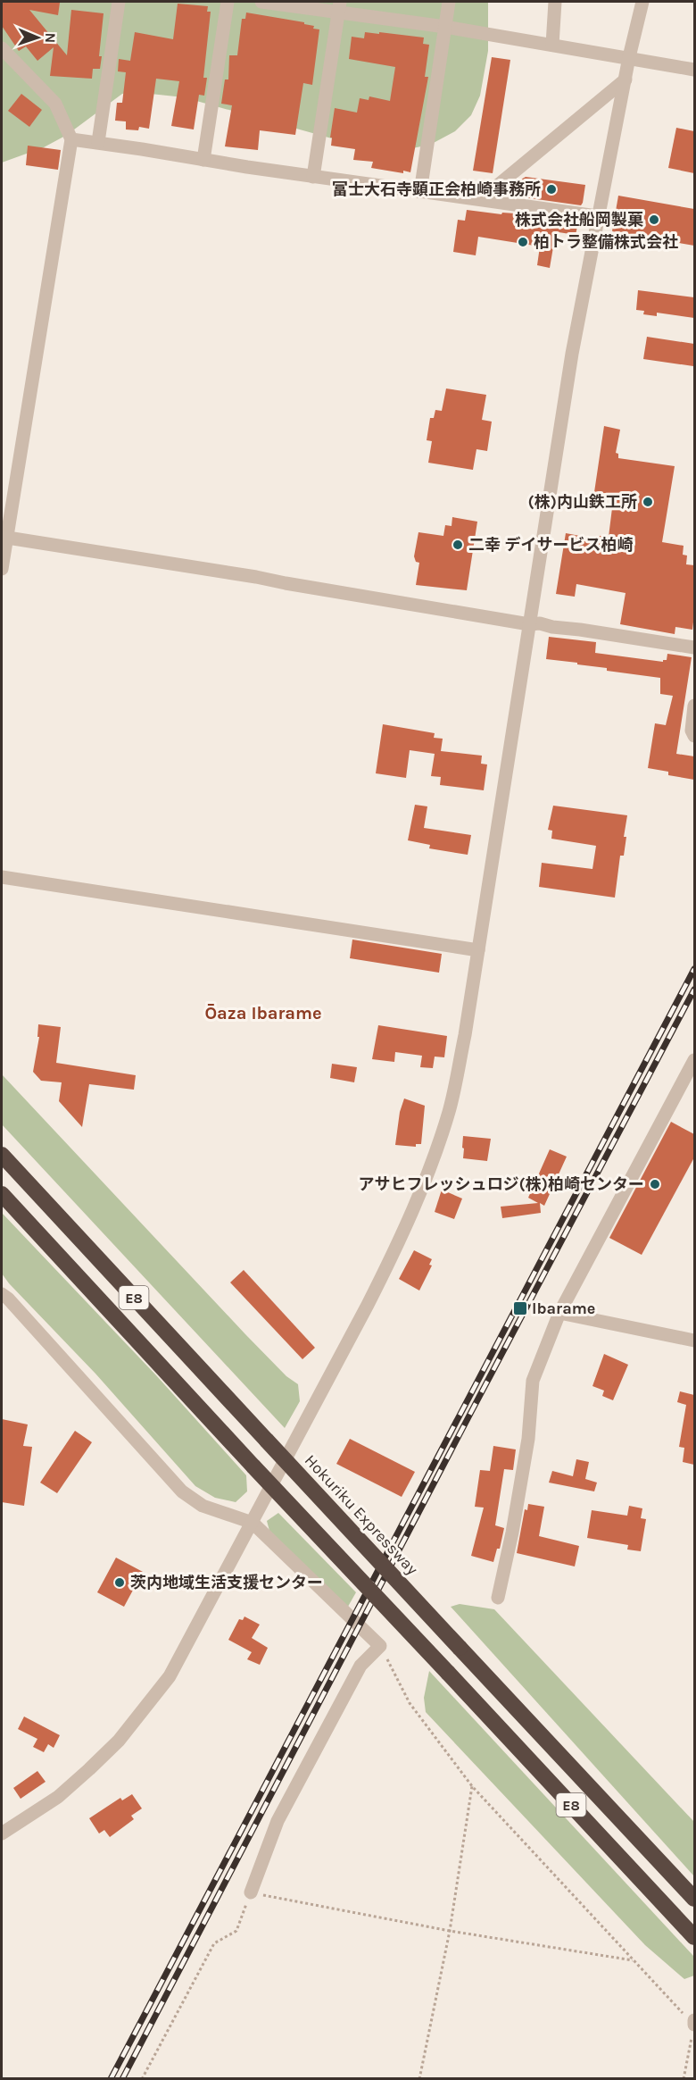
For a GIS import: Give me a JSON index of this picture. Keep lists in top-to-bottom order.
{
  "streets": {
    "highway": ["E8", "Hokuriku Expressway"]
  },
  "districts": ["Ōaza Ibarame"],
  "places": {
    "other": [
      "富士大石寺顕正会柏崎事務所",
      "株式会社船岡製菓",
      "柏トラ整備株式会社",
      "(株)内山鉄工所",
      "二幸 デイサービス柏崎",
      "アサヒフレッシュロジ(株)柏崎センター",
      "茨内地域生活支援センター"
    ],
    "transit": ["Ibarame"]
  },
  "north": "right"
}
